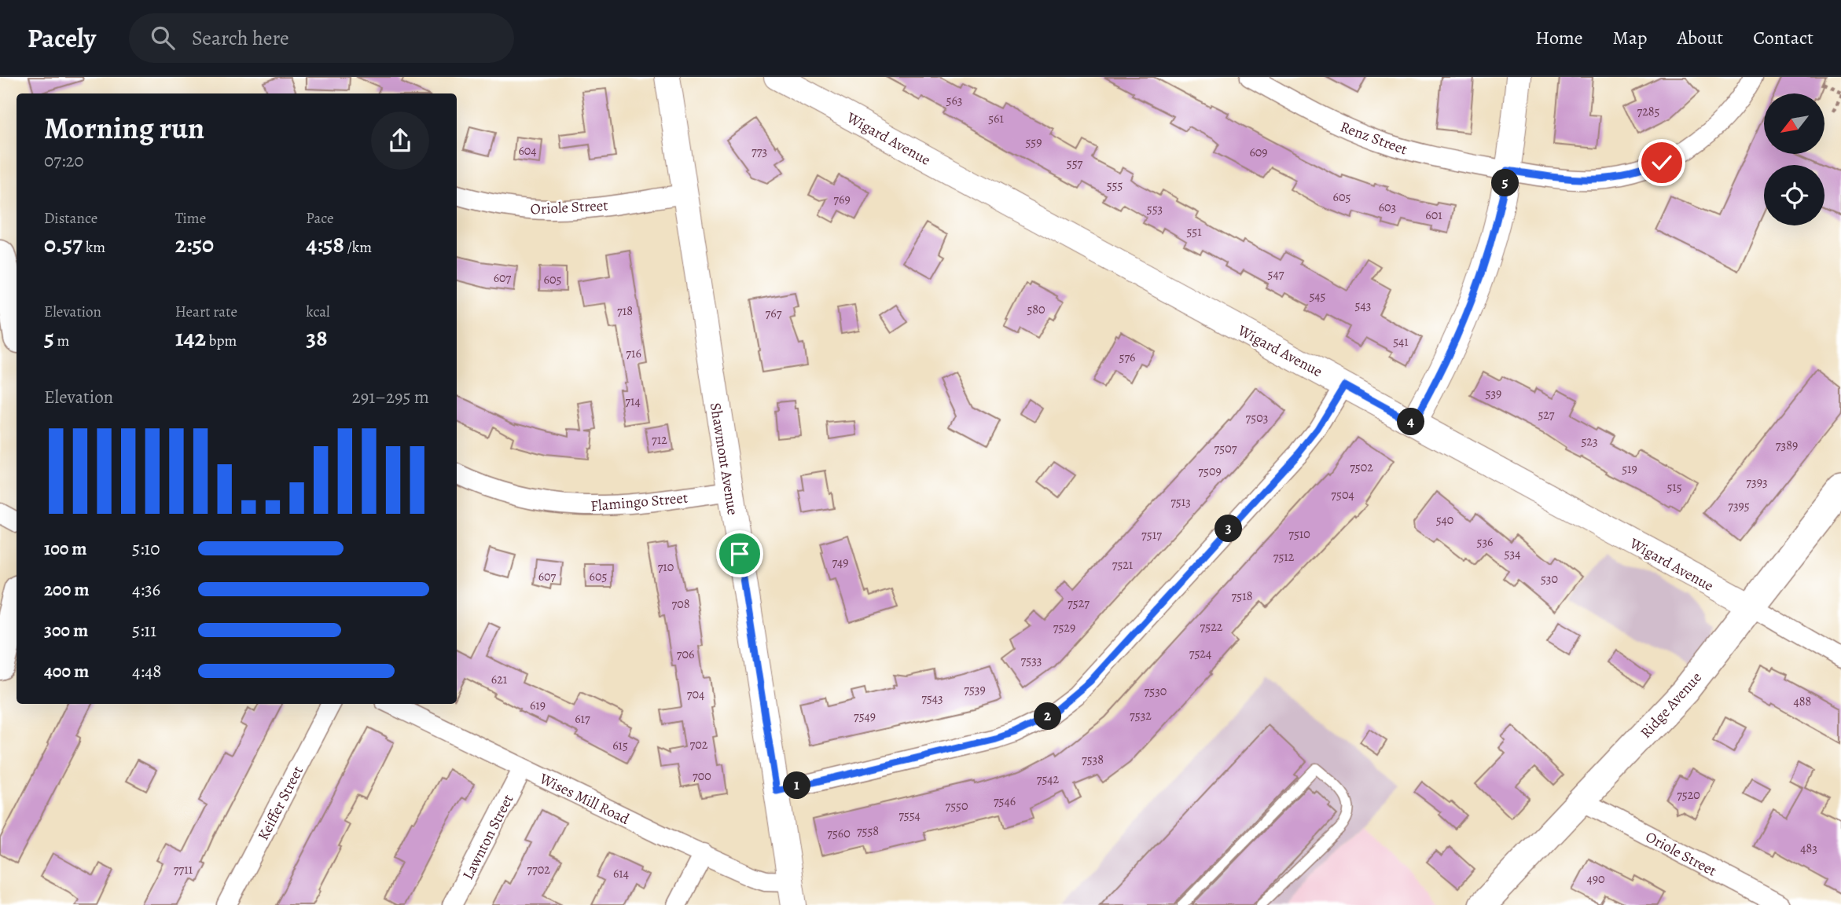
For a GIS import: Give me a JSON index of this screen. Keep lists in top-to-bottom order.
{
  "streets": {
    "main road": ["Ridge Avenue"],
    "street": [
      "Renz Street",
      "Wigard Avenue",
      "Oriole Street",
      "Shawmont Avenue",
      "Flamingo Street",
      "Wises Mill Road",
      "Keiffer Street",
      "Lawnton Street"
    ]
  },
  "crossings": [
    ["Wigard Avenue", "Ridge Avenue"],
    ["Oriole Street", "Shawmont Avenue"],
    ["Oriole Street", "Ridge Avenue"],
    ["Shawmont Avenue", "Flamingo Street"],
    ["Shawmont Avenue", "Wises Mill Road"],
    ["Wises Mill Road", "Lawnton Street"]
  ],
  "house_numbers": [
    "563",
    "7285",
    "561",
    "559",
    "604",
    "773",
    "609",
    "557",
    "555",
    "605",
    "769",
    "603",
    "553",
    "601",
    "551",
    "547",
    "607",
    "605",
    "545",
    "543",
    "580",
    "718",
    "767",
    "541",
    "716",
    "576",
    "539",
    "714",
    "527",
    "7503",
    "712",
    "523",
    "7389",
    "7507",
    "7502",
    "519",
    "7509",
    "7393",
    "515",
    "7504",
    "7513",
    "7395",
    "540",
    "7510",
    "7517",
    "536",
    "534",
    "7512",
    "749",
    "7521",
    "710",
    "607",
    "605",
    "530",
    "7518",
    "7527",
    "708",
    "7522",
    "7529",
    "7524",
    "706",
    "7533",
    "621",
    "7539",
    "7530",
    "704",
    "7543",
    "488",
    "619",
    "7532",
    "7549",
    "617",
    "702",
    "615",
    "7538",
    "700",
    "7542",
    "7520",
    "7546",
    "7550",
    "7554",
    "7558",
    "7560",
    "483",
    "7711",
    "7702",
    "614",
    "490"
  ],
  "north": "bottom left",
  "page": {
    "header": "Pacely",
    "search": "Search here",
    "nav": [
      "Home",
      "Map",
      "About",
      "Contact"
    ],
    "heading": ["Morning run", "07:20"],
    "pins": [
      "5",
      "4",
      "3",
      "2",
      "1"
    ],
    "stats": [
      ["Distance", "0.57 km"],
      ["Time", "2:50"],
      ["Pace", "4:58 /km"],
      ["Elevation", "5 m"],
      ["Heart rate", "142 bpm"],
      ["kcal", "38"]
    ],
    "chart": ["Elevation", "291–295 m"],
    "list": [
      {
        "name": "100 m",
        "note": "5:10"
      },
      {
        "name": "200 m",
        "note": "4:36"
      },
      {
        "name": "300 m",
        "note": "5:11"
      },
      {
        "name": "400 m",
        "note": "4:48"
      }
    ]
  }
}
